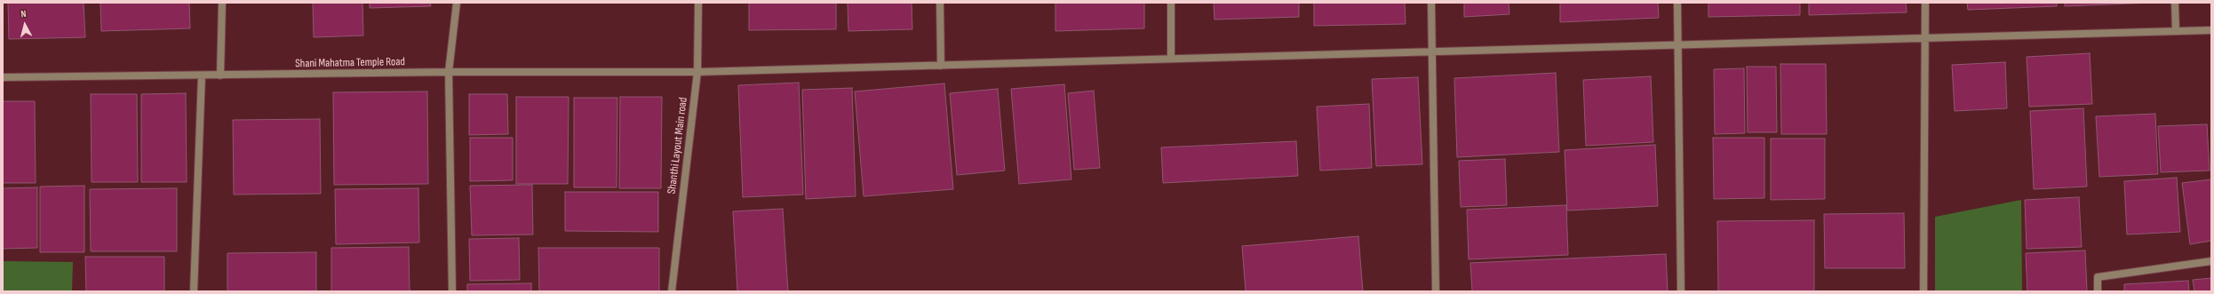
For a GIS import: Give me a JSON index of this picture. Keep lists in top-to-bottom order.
{
  "streets": {
    "street": ["Shani Mahatma Temple Road", "Shanthi Layout Main road"]
  },
  "crossings": [
    ["Shani Mahatma Temple Road", "Shanthi Layout Main road"]
  ],
  "north": "top"
}
